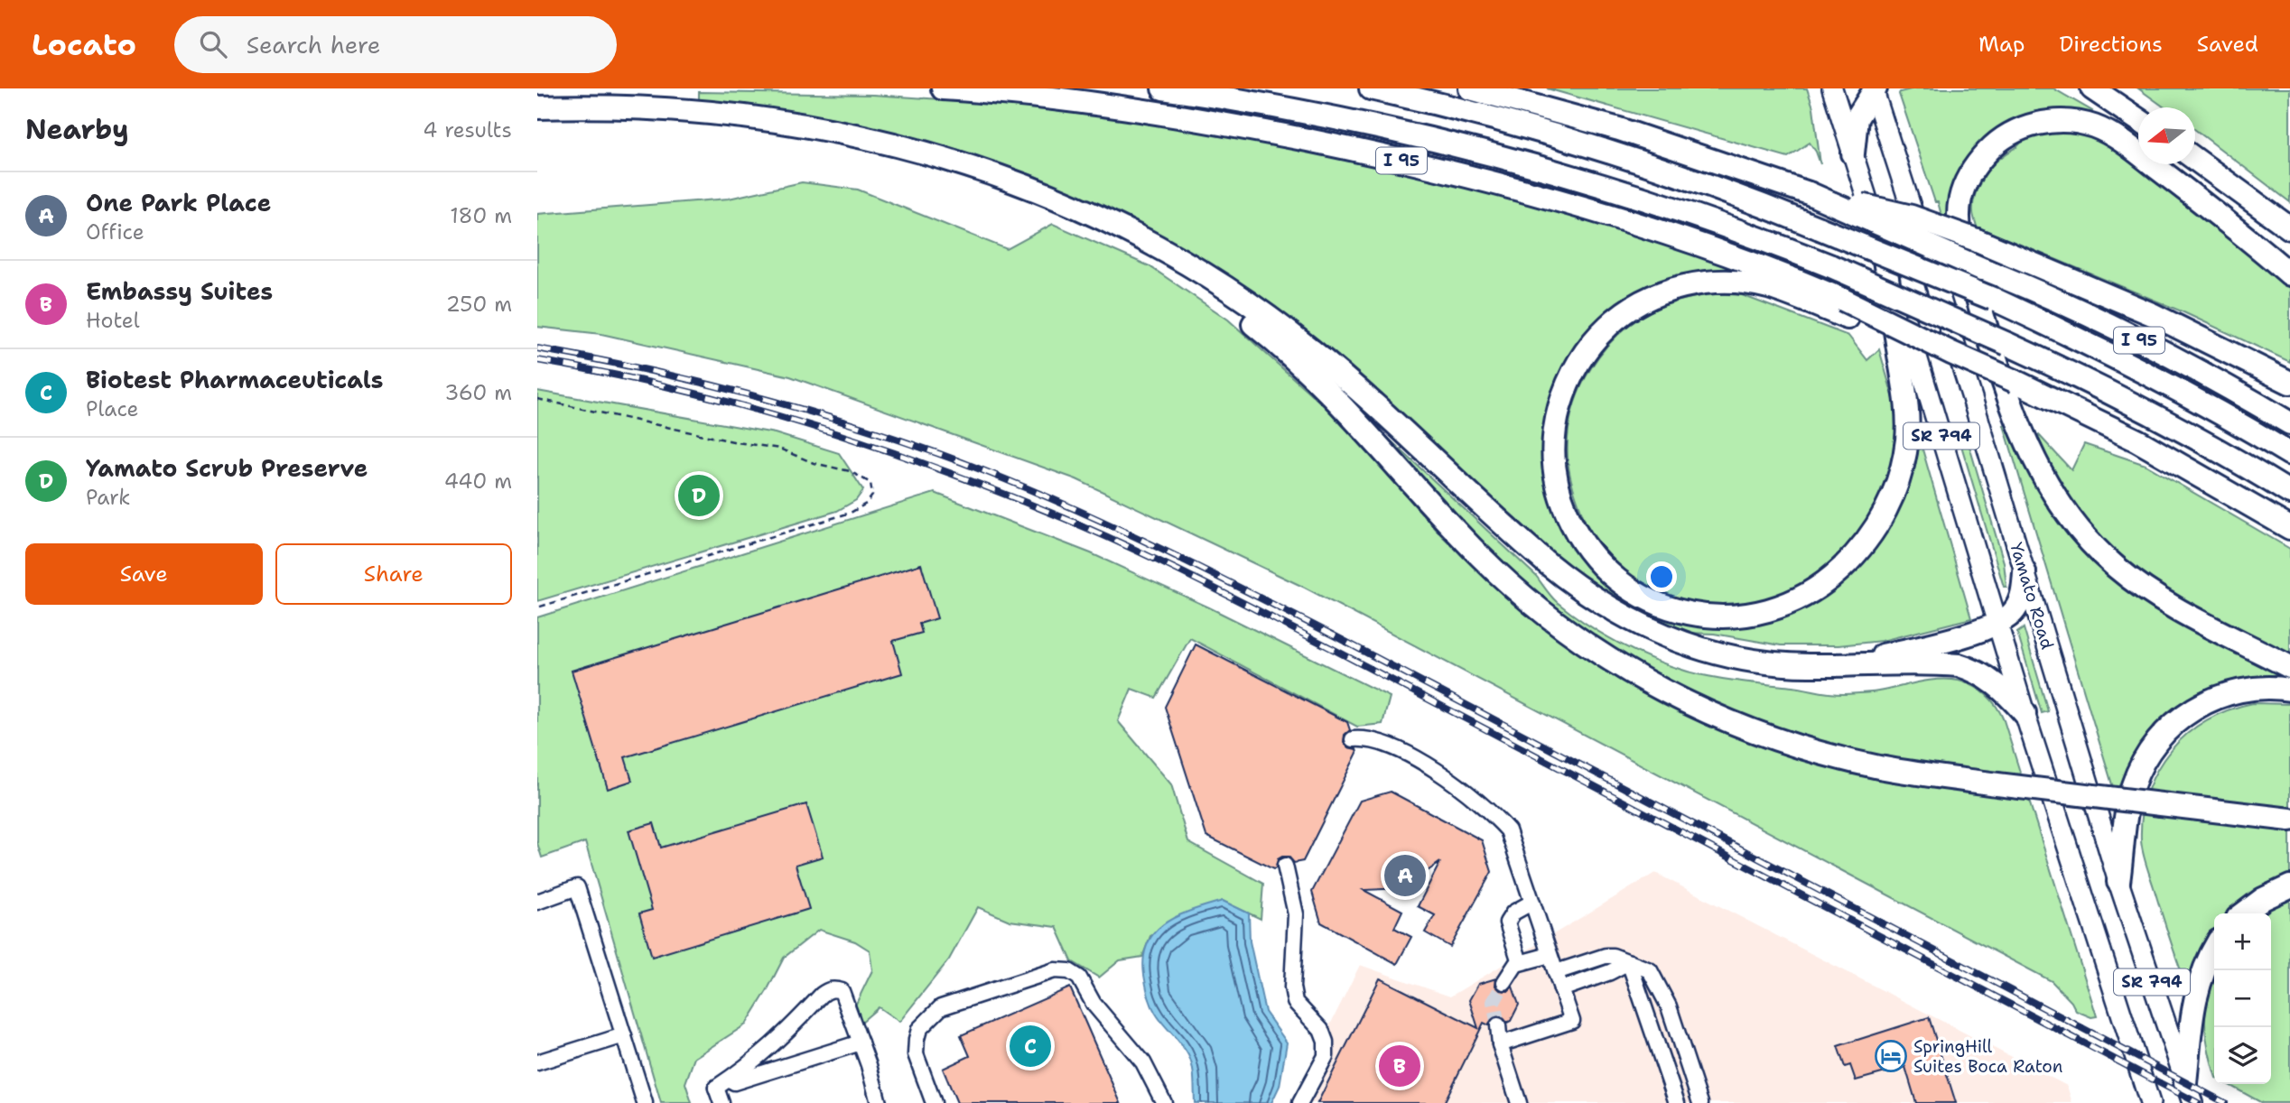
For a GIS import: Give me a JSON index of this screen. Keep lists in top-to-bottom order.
{
  "streets": {
    "highway": ["I 95"],
    "main road": ["SR 794", "Yamato Road"]
  },
  "places": {
    "hotel": ["SpringHill Suites Boca Raton"]
  },
  "north": "left",
  "page": {
    "header": "Locato",
    "search": "Search here",
    "nav": ["Map", "Directions", "Saved"],
    "heading": ["Nearby", "4 results"],
    "list": [
      {
        "mark": "A",
        "name": "One Park Place",
        "note": "Office",
        "value": "180 m"
      },
      {
        "mark": "B",
        "name": "Embassy Suites",
        "note": "Hotel",
        "value": "250 m"
      },
      {
        "mark": "C",
        "name": "Biotest Pharmaceuticals",
        "note": "Place",
        "value": "360 m"
      },
      {
        "mark": "D",
        "name": "Yamato Scrub Preserve",
        "note": "Park",
        "value": "440 m"
      }
    ],
    "pins": [
      "D",
      "A",
      "C",
      "B"
    ],
    "buttons": ["Save", "Share"],
    "map_buttons": ["+", "−"]
  }
}
